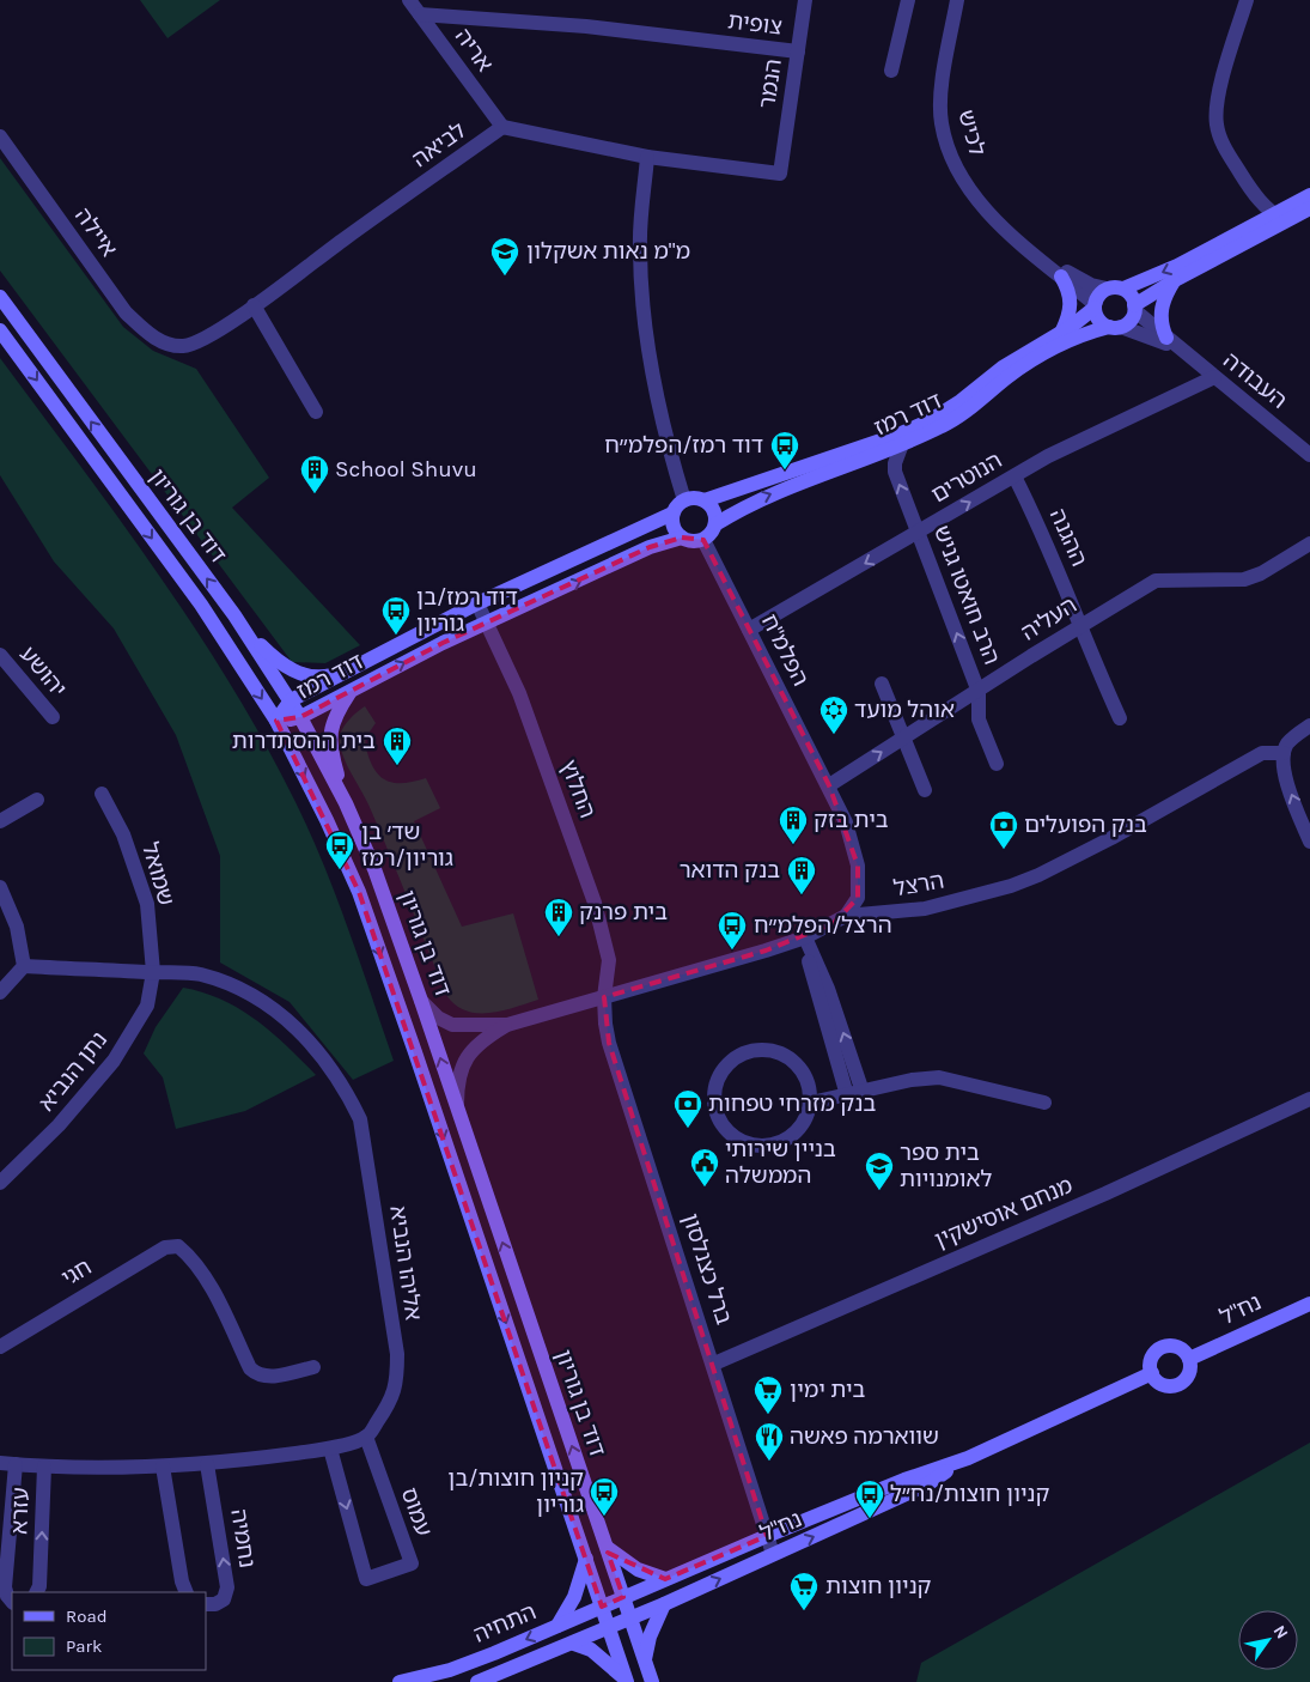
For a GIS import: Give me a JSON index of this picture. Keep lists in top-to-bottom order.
{
  "streets": {
    "street": [
      "צופית",
      "אריה",
      "הנמר",
      "לכיש",
      "לביאה",
      "איילה",
      "העבודה",
      "דוד רמז",
      "הנוטרים",
      "דוד בן גוריון",
      "ההגנה",
      "הרב חואטו גניש",
      "העליה",
      "הפלמ\"ח",
      "יהושע",
      "החלוץ",
      "שמואל",
      "הרצל",
      "נתן הנביא",
      "מנחם אוסישקין",
      "אליהו הנביא",
      "ברל כצנלסון",
      "חגי",
      "נח\"ל",
      "עזרא",
      "עמוס",
      "נחמיה",
      "התחיה"
    ]
  },
  "crossings": [
    ["צופית", "אריה"],
    ["צופית", "הנמר"],
    ["אריה", "לביאה"],
    ["לכיש", "העבודה"],
    ["לכיש", "דוד רמז"],
    ["לביאה", "איילה"],
    ["העבודה", "דוד רמז"],
    ["העבודה", "הנוטרים"],
    ["דוד רמז", "דוד בן גוריון"],
    ["דוד רמז", "הרב חואטו גניש"],
    ["דוד רמז", "הפלמ\"ח"],
    ["דוד רמז", "החלוץ"],
    ["הנוטרים", "ההגנה"],
    ["הנוטרים", "הרב חואטו גניש"],
    ["הנוטרים", "הפלמ\"ח"],
    ["דוד בן גוריון", "הרצל"],
    ["דוד בן גוריון", "נח\"ל"],
    ["דוד בן גוריון", "התחיה"],
    ["ההגנה", "העליה"],
    ["הרב חואטו גניש", "העליה"],
    ["העליה", "הפלמ\"ח"],
    ["הפלמ\"ח", "הרצל"],
    ["החלוץ", "הרצל"],
    ["החלוץ", "ברל כצנלסון"],
    ["שמואל", "נתן הנביא"],
    ["שמואל", "אליהו הנביא"],
    ["הרצל", "ברל כצנלסון"],
    ["נתן הנביא", "אליהו הנביא"],
    ["מנחם אוסישקין", "ברל כצנלסון"],
    ["אליהו הנביא", "עמוס"],
    ["ברל כצנלסון", "נח\"ל"],
    ["נח\"ל", "התחיה"]
  ],
  "one_way": ["הרב חואטו גניש", "נחמיה"],
  "places": {
    "school or university": ["מ\"מ נאות אשקלון", "בית ספר לאומנויות"],
    "bus stop": [
      "דוד רמז/הפלמ״ח",
      "דוד רמז/בן גוריון",
      "שד׳ בן גוריון/רמז",
      "הרצל/הפלמ״ח",
      "קניון חוצות/בן גוריון",
      "קניון חוצות/נח״ל"
    ],
    "building": [
      "School Shuvu",
      "בית ההסתדרות",
      "בית בזק",
      "בנק הדואר",
      "בית פרנק"
    ],
    "synagogue": ["אוהל מועד"],
    "bank": ["בנק הפועלים", "בנק מזרחי טפחות"],
    "public building": ["בניין שירותי הממשלה"],
    "supermarket": ["בית ימין", "קניון חוצות"],
    "restaurant": ["שווארמה פאשה"]
  },
  "legend": ["Road", "Park"],
  "north": "top right"
}
